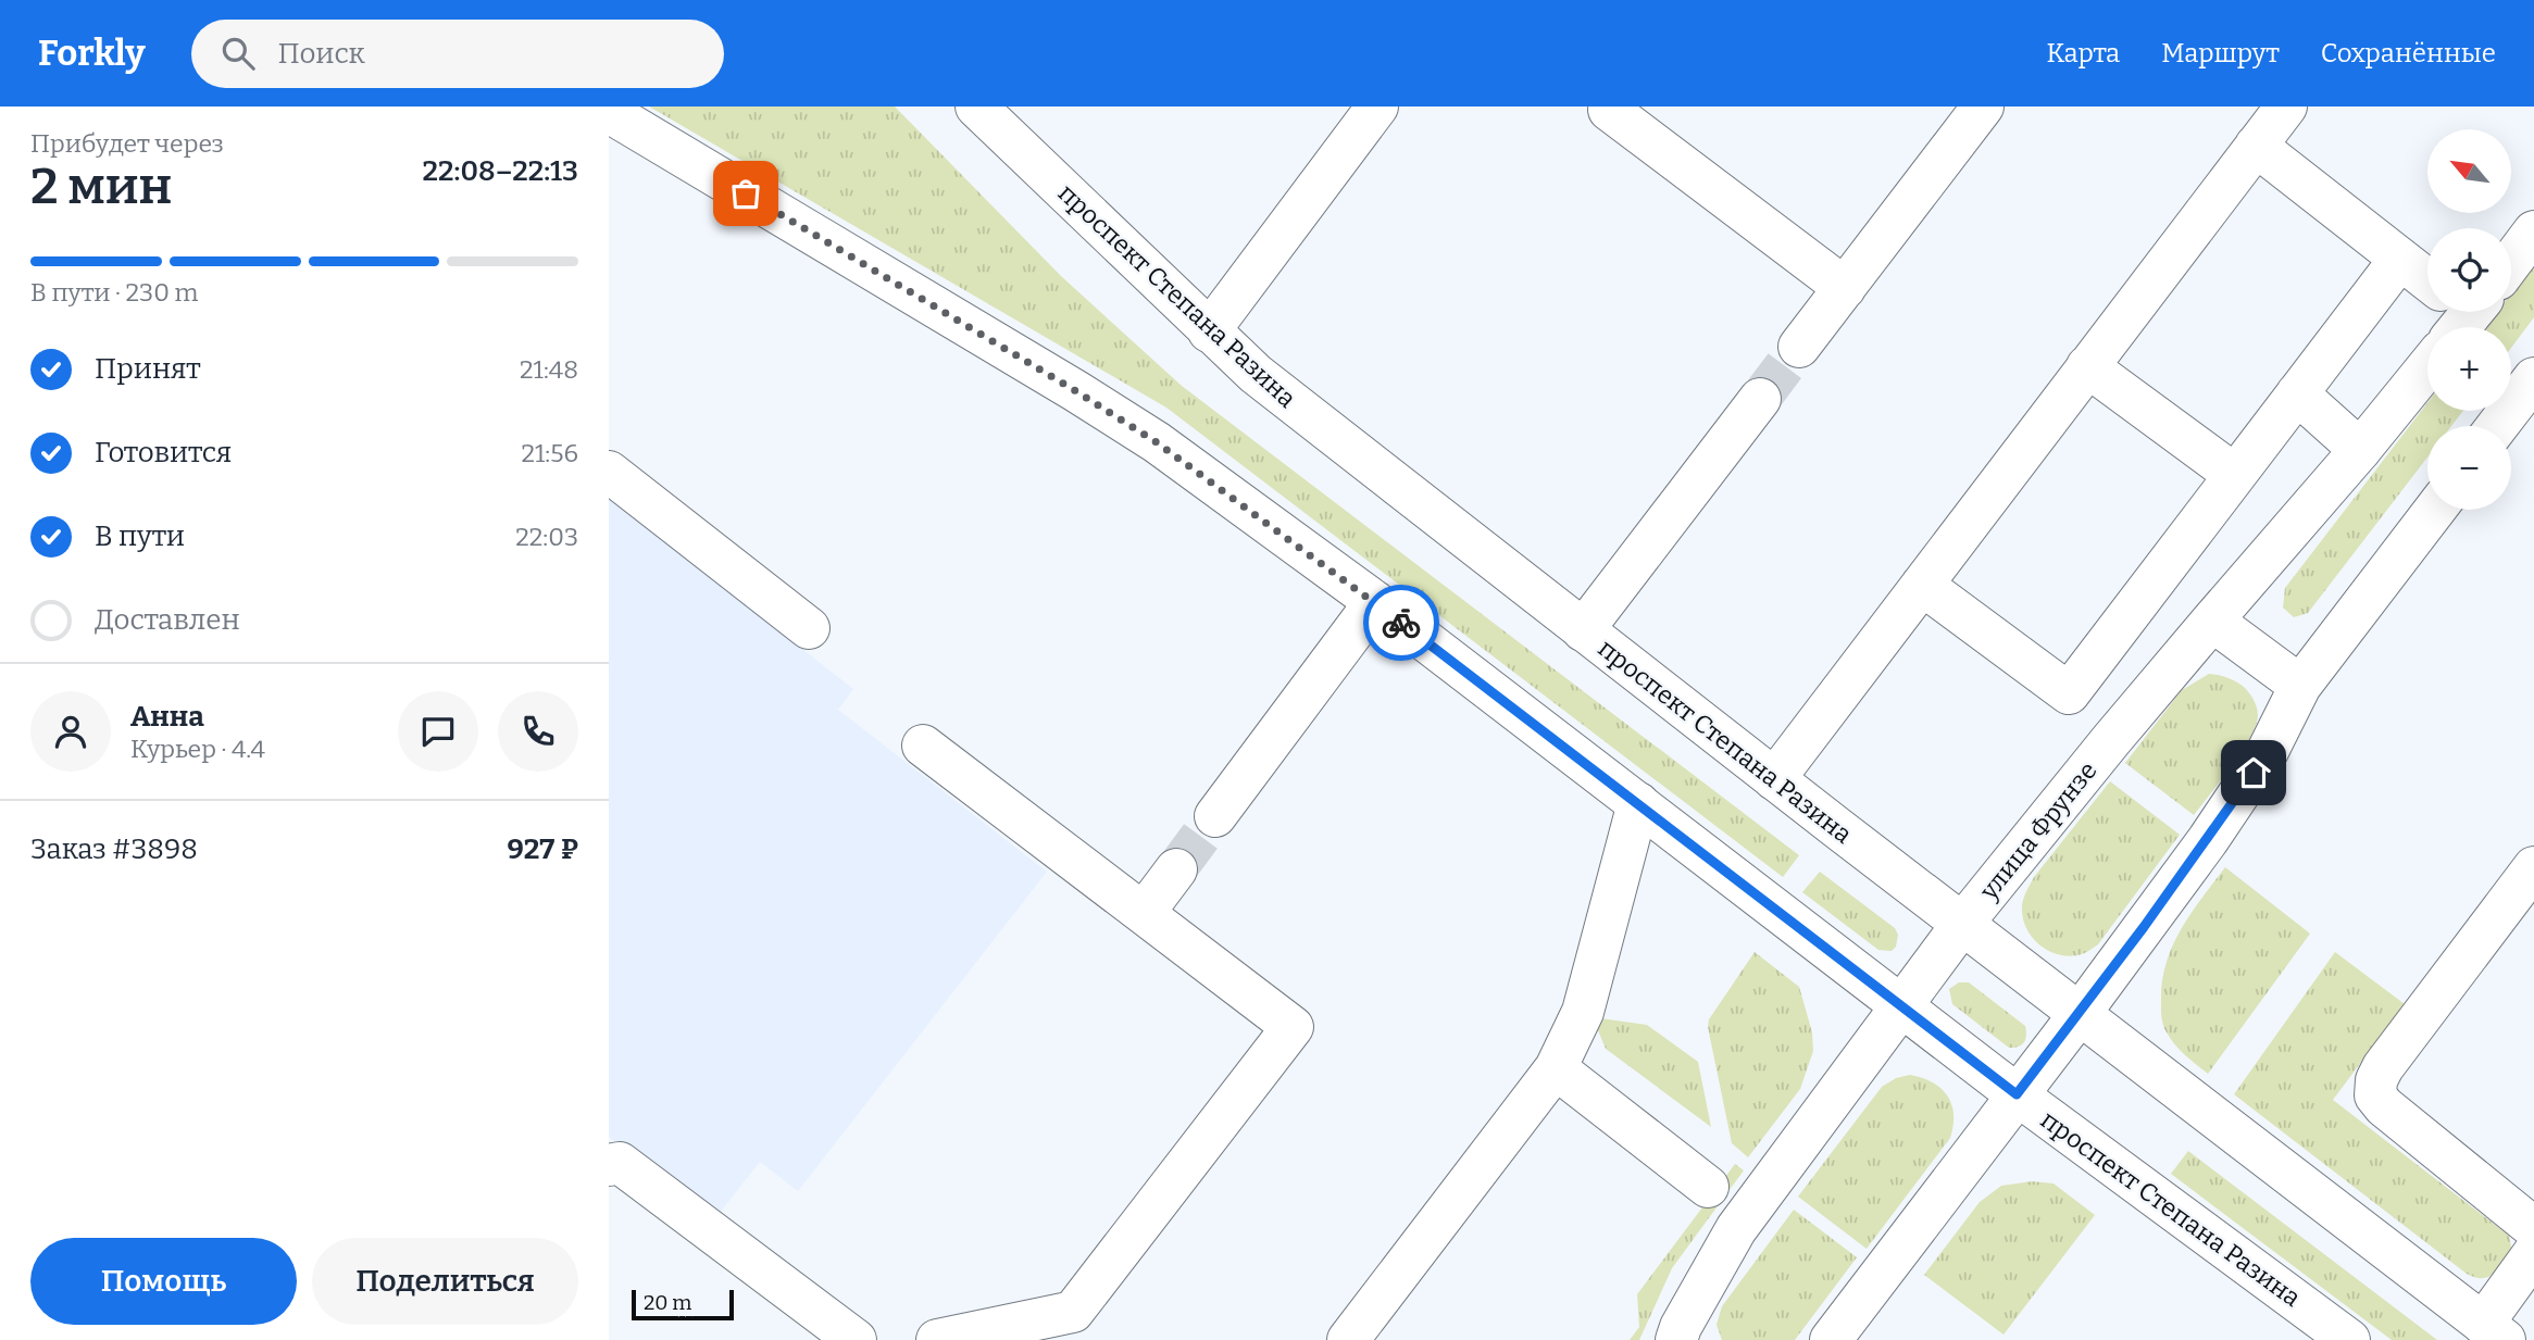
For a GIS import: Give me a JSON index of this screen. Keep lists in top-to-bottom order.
{
  "streets": {
    "main road": ["проспект Степана Разина", "улица Фрунзе"]
  },
  "crossings": [
    ["проспект Степана Разина", "улица Фрунзе"]
  ],
  "scale_bar": "20 m",
  "north": "top left",
  "page": {
    "header": "Forkly",
    "search": "Поиск",
    "nav": ["Карта", "Маршрут", "Сохранённые"],
    "heading": ["2 мин", "Прибудет через", "22:08–22:13"],
    "panel": [
      "Анна",
      "Курьер · 4.4",
      "Заказ #3898",
      "927 ₽"
    ],
    "map_buttons": ["+", "−"],
    "bar": "В пути · 230 m",
    "list": [
      ["Принят", "21:48"],
      ["Готовится", "21:56"],
      ["В пути", "22:03"],
      "Доставлен"
    ],
    "buttons": ["Помощь", "Поделиться"],
    "scale": "20 m"
  }
}
